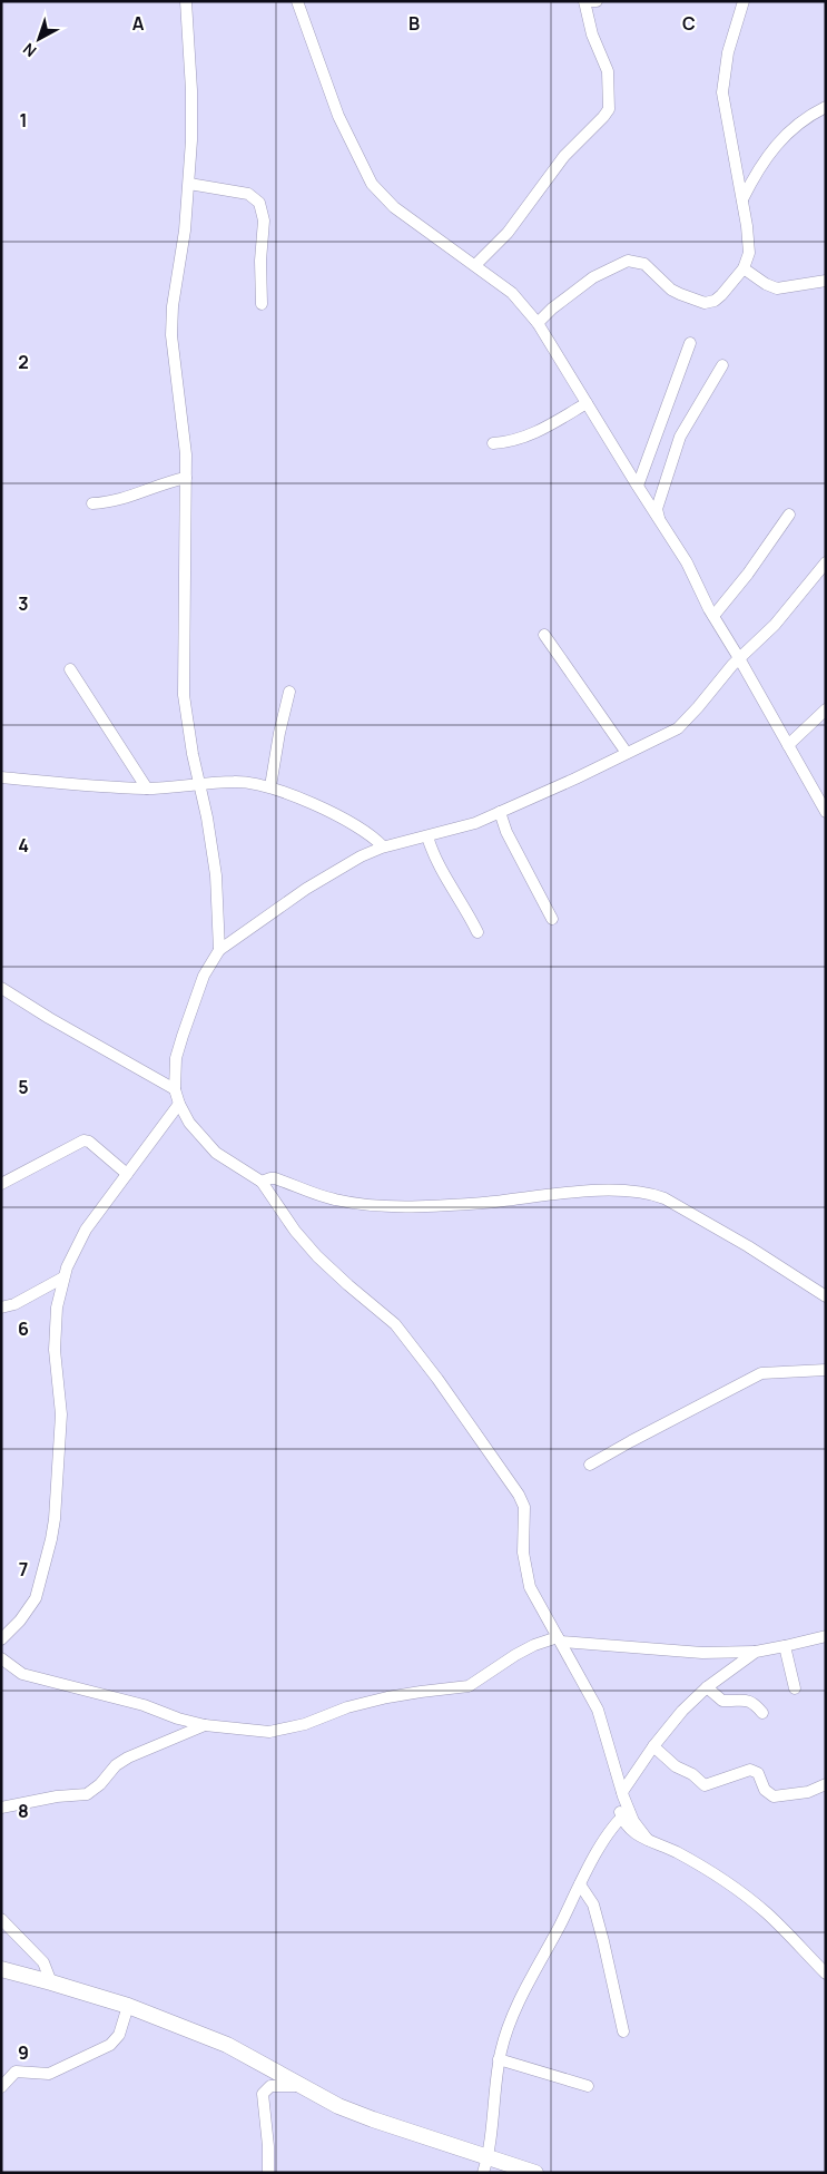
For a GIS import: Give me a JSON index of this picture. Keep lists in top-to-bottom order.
{
  "north": "bottom left",
  "grid": {
    "columns": ["A", "B", "C"],
    "rows": [
      "1",
      "2",
      "3",
      "4",
      "5",
      "6",
      "7",
      "8",
      "9"
    ]
  }
}
